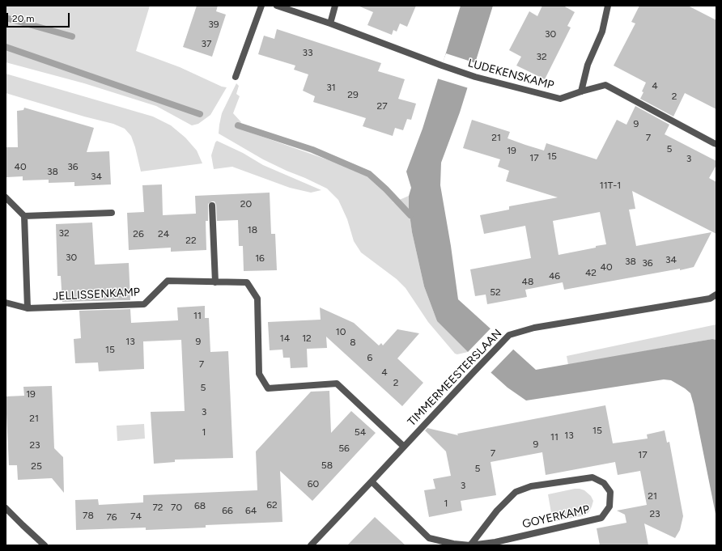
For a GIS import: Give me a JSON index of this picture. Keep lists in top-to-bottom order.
{
  "streets": {
    "street": [
      "LUDEKENSKAMP",
      "JELLISSENKAMP",
      "TIMMERMEESTERSLAAN",
      "GOYERKAMP"
    ]
  },
  "crossings": [
    ["JELLISSENKAMP", "TIMMERMEESTERSLAAN"],
    ["TIMMERMEESTERSLAAN", "GOYERKAMP"]
  ],
  "house_numbers": [
    "39",
    "30",
    "37",
    "33",
    "32",
    "4",
    "31",
    "29",
    "2",
    "27",
    "9",
    "21",
    "7",
    "5",
    "19",
    "15",
    "17",
    "3",
    "40",
    "36",
    "38",
    "34",
    "11T-1",
    "20",
    "18",
    "32",
    "26",
    "24",
    "22",
    "30",
    "16",
    "34",
    "38",
    "36",
    "40",
    "42",
    "46",
    "48",
    "52",
    "11",
    "10",
    "14",
    "12",
    "13",
    "9",
    "8",
    "15",
    "6",
    "7",
    "4",
    "2",
    "5",
    "19",
    "3",
    "21",
    "15",
    "1",
    "54",
    "13",
    "11",
    "9",
    "23",
    "56",
    "7",
    "17",
    "58",
    "25",
    "5",
    "60",
    "3",
    "21",
    "1",
    "62",
    "68",
    "72",
    "70",
    "66",
    "64",
    "23",
    "78",
    "74",
    "76"
  ],
  "scale_bar": "20 m"
}
